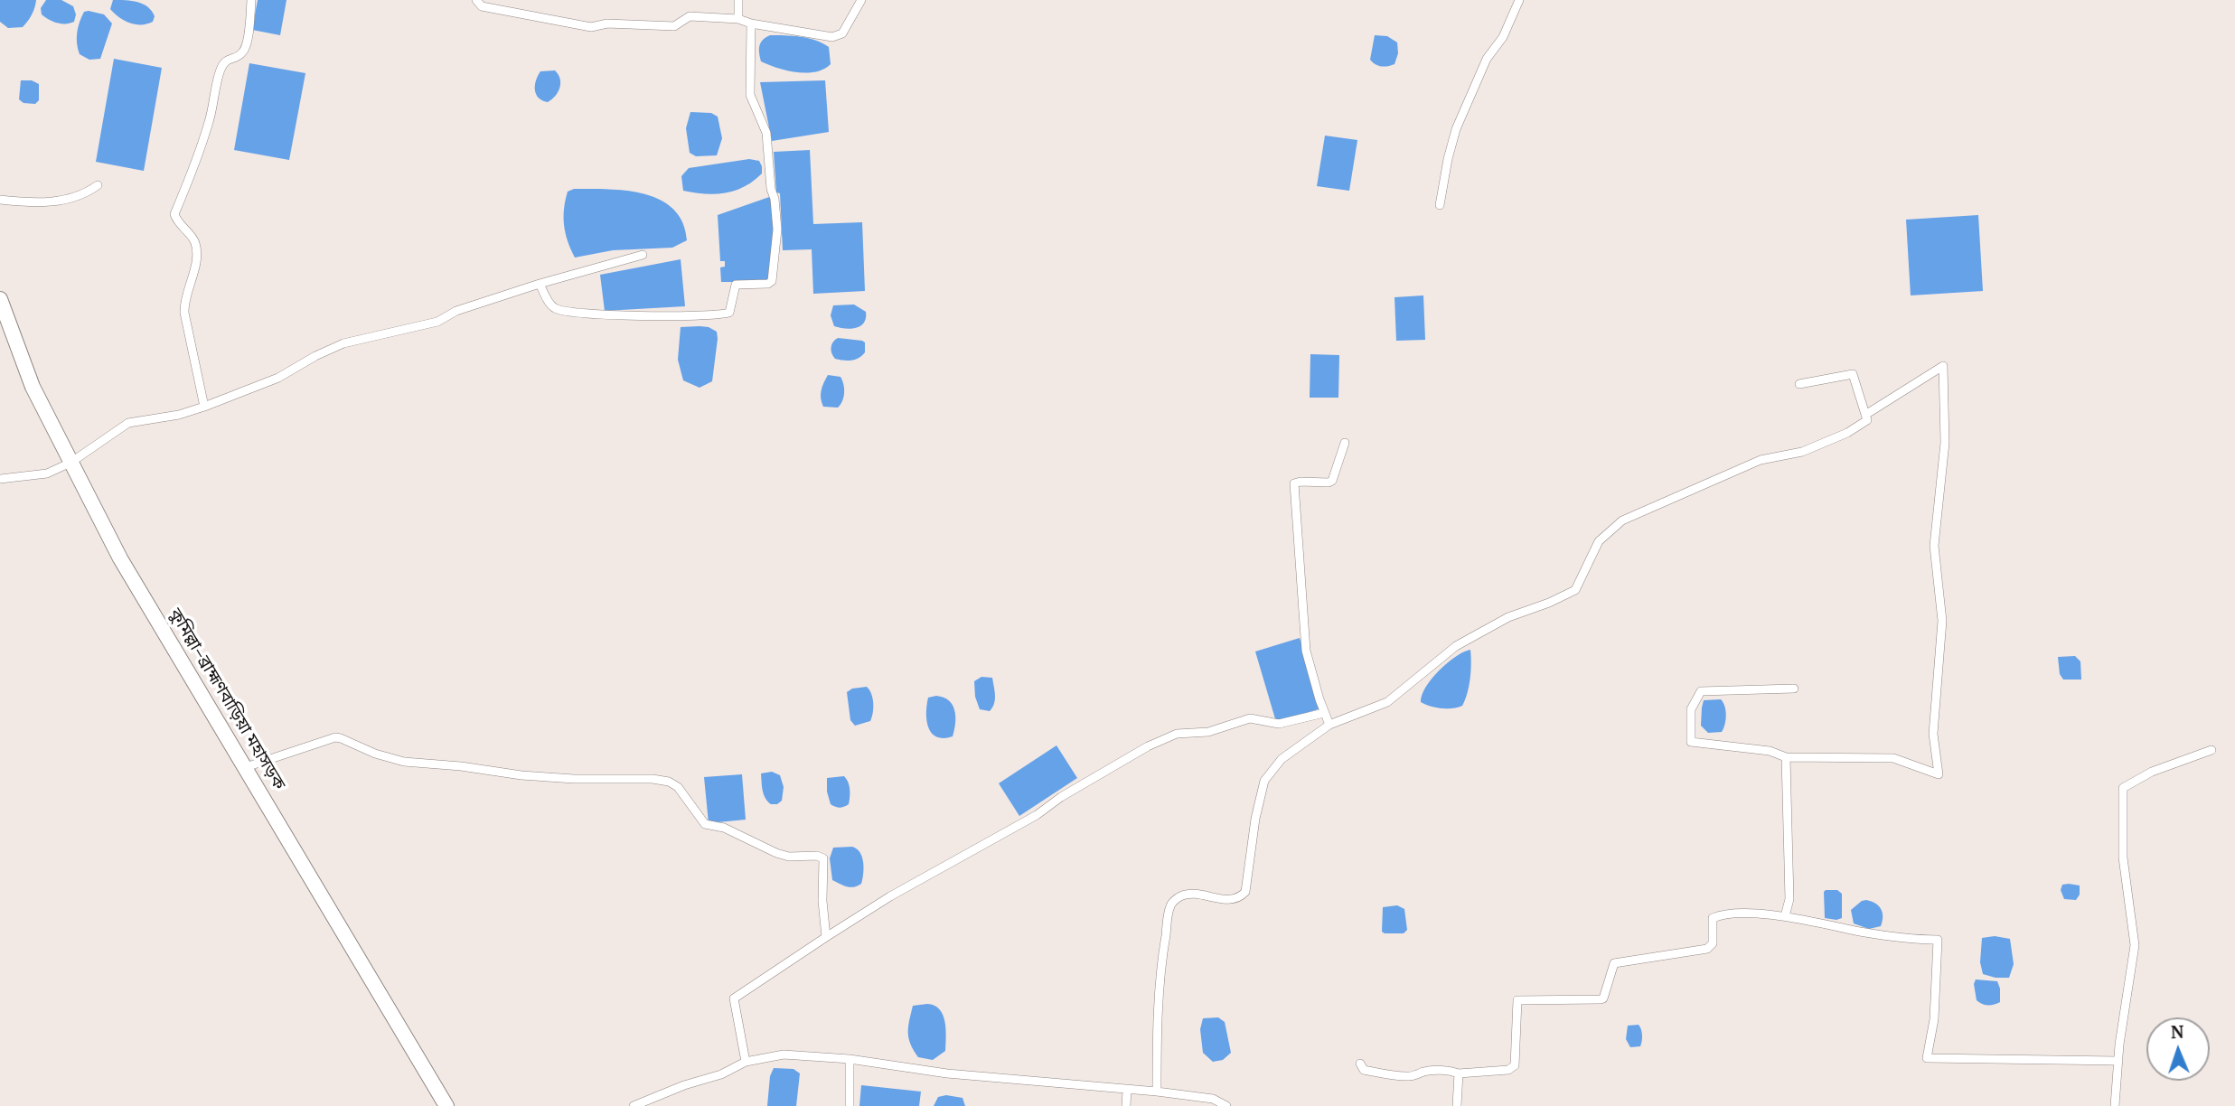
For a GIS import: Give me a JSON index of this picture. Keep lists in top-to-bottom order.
{
  "streets": {
    "highway": ["কুমিল্লা–ব্রাহ্মণবাড়িয়া মহাসড়ক"]
  },
  "north": "top"
}
